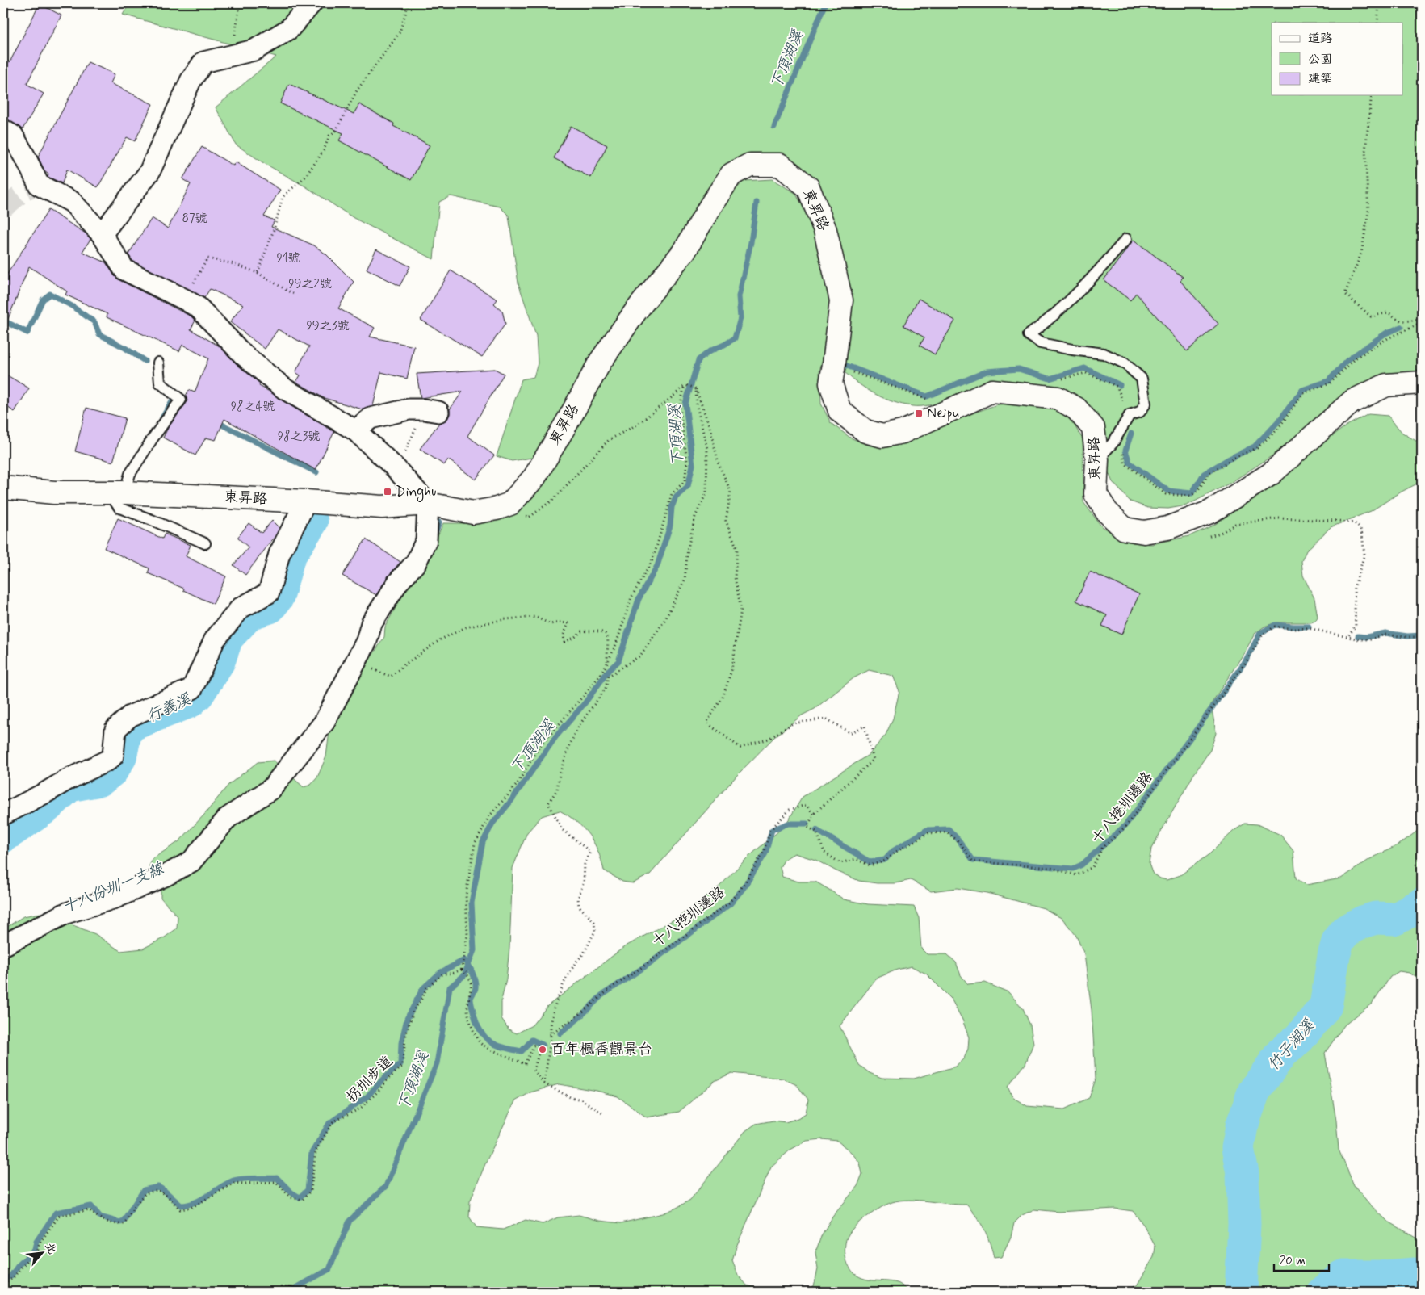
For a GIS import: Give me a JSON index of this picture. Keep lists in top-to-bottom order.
{
  "streets": {
    "street": ["東昇路"],
    "path": ["十八挖圳邊路", "拐圳步道"]
  },
  "water": [
    "下頂湖溪",
    "行義溪",
    "十八份圳一支線",
    "竹子湖溪"
  ],
  "places": {
    "transit": ["Neipu", "Dinghu"],
    "other": ["百年楓香觀景台"]
  },
  "house_numbers": [
    "87號",
    "91號",
    "99之2號",
    "99之3號",
    "98之4號",
    "98之3號"
  ],
  "legend": ["道路", "公園", "建築"],
  "scale_bar": "20 m",
  "north": "top right"
}
